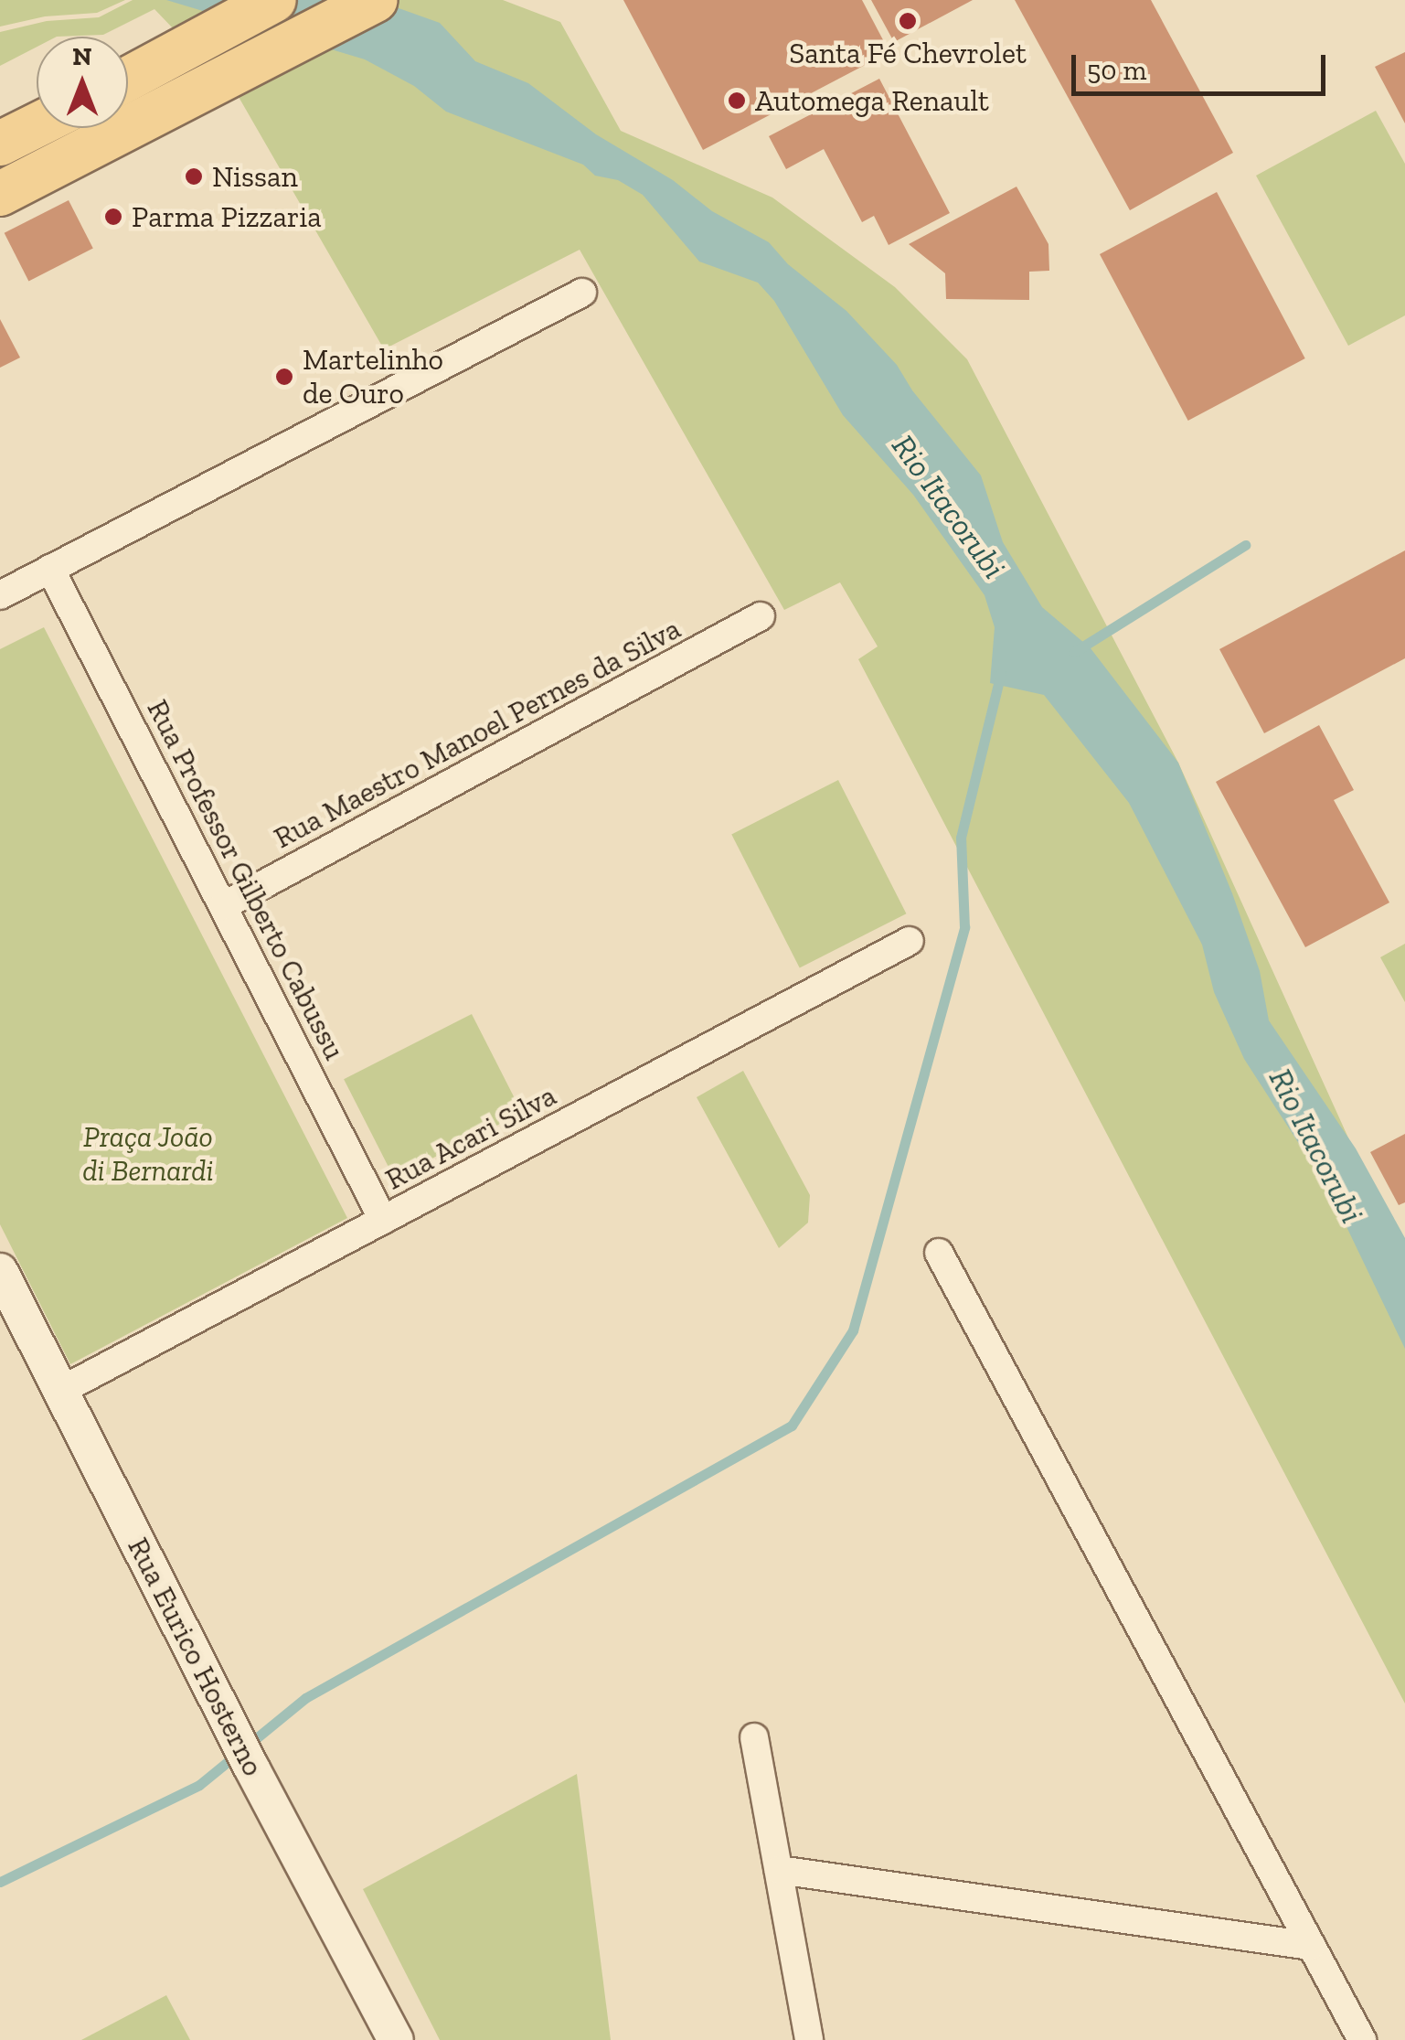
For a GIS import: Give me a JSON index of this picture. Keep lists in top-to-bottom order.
{
  "streets": {
    "street": [
      "Rua Maestro Manoel Pernes da Silva",
      "Rua Professor Gilberto Cabussu",
      "Rua Acari Silva",
      "Rua Eurico Hosterno"
    ]
  },
  "crossings": [
    ["Rua Maestro Manoel Pernes da Silva", "Rua Professor Gilberto Cabussu"],
    ["Rua Professor Gilberto Cabussu", "Rua Acari Silva"],
    ["Rua Acari Silva", "Rua Eurico Hosterno"]
  ],
  "water": ["Rio Itacorubi"],
  "parks": ["Praça João di Bernardi"],
  "places": [
    "Santa Fé Chevrolet",
    "Automega Renault",
    "Nissan",
    "Parma Pizzaria",
    "Martelinho de Ouro"
  ],
  "scale_bar": "50 m",
  "north": "top"
}
